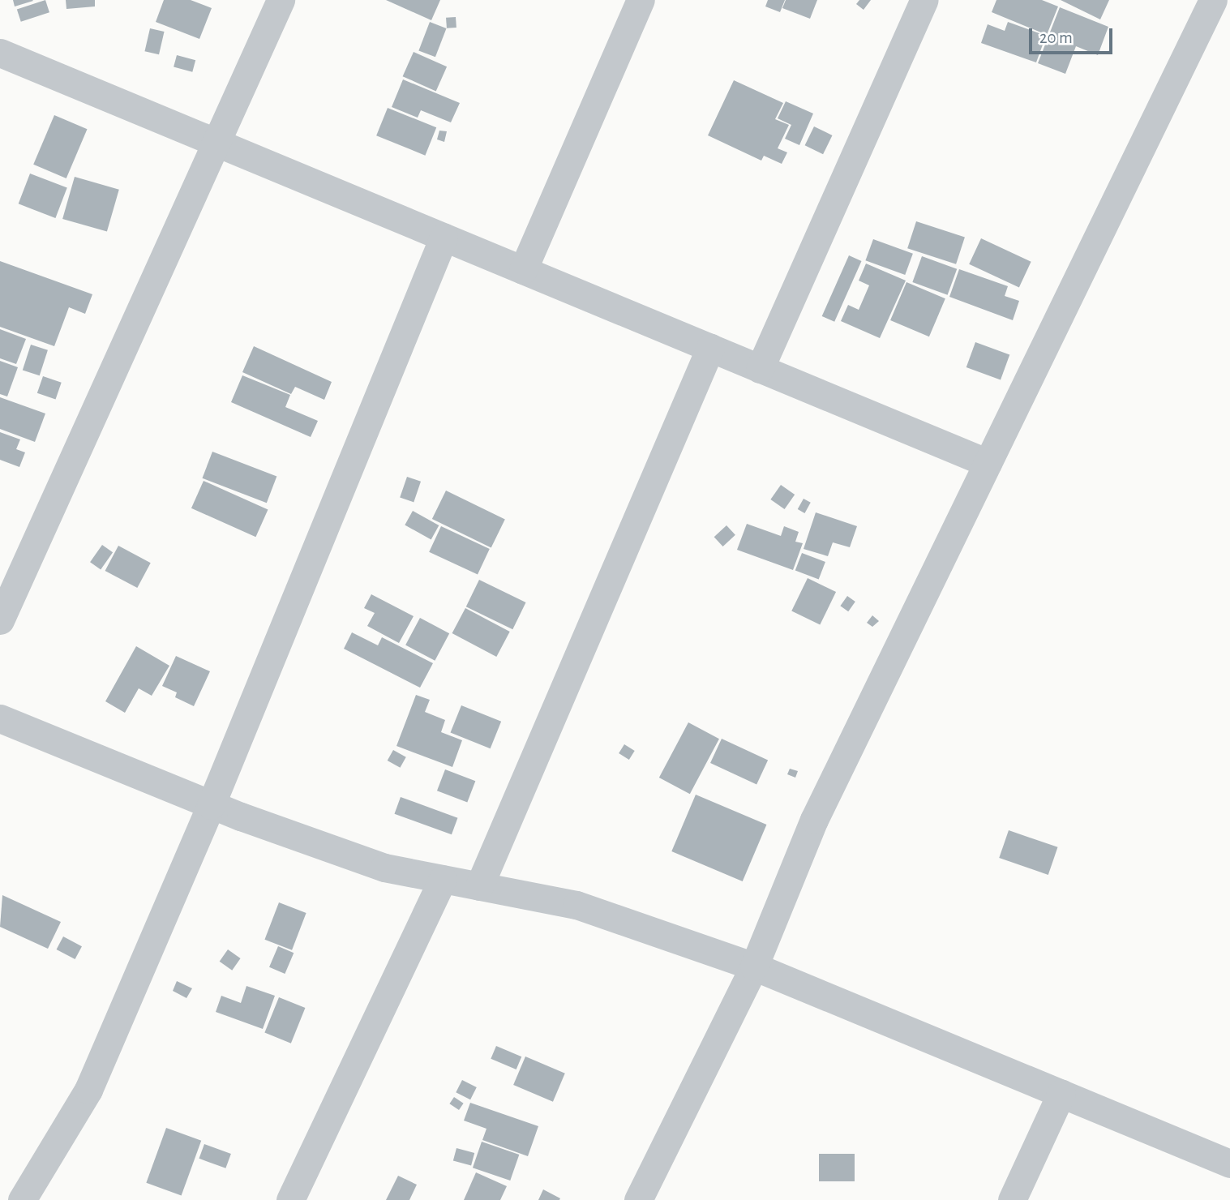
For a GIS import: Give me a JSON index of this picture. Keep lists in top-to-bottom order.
{
  "scale_bar": "20 m"
}
